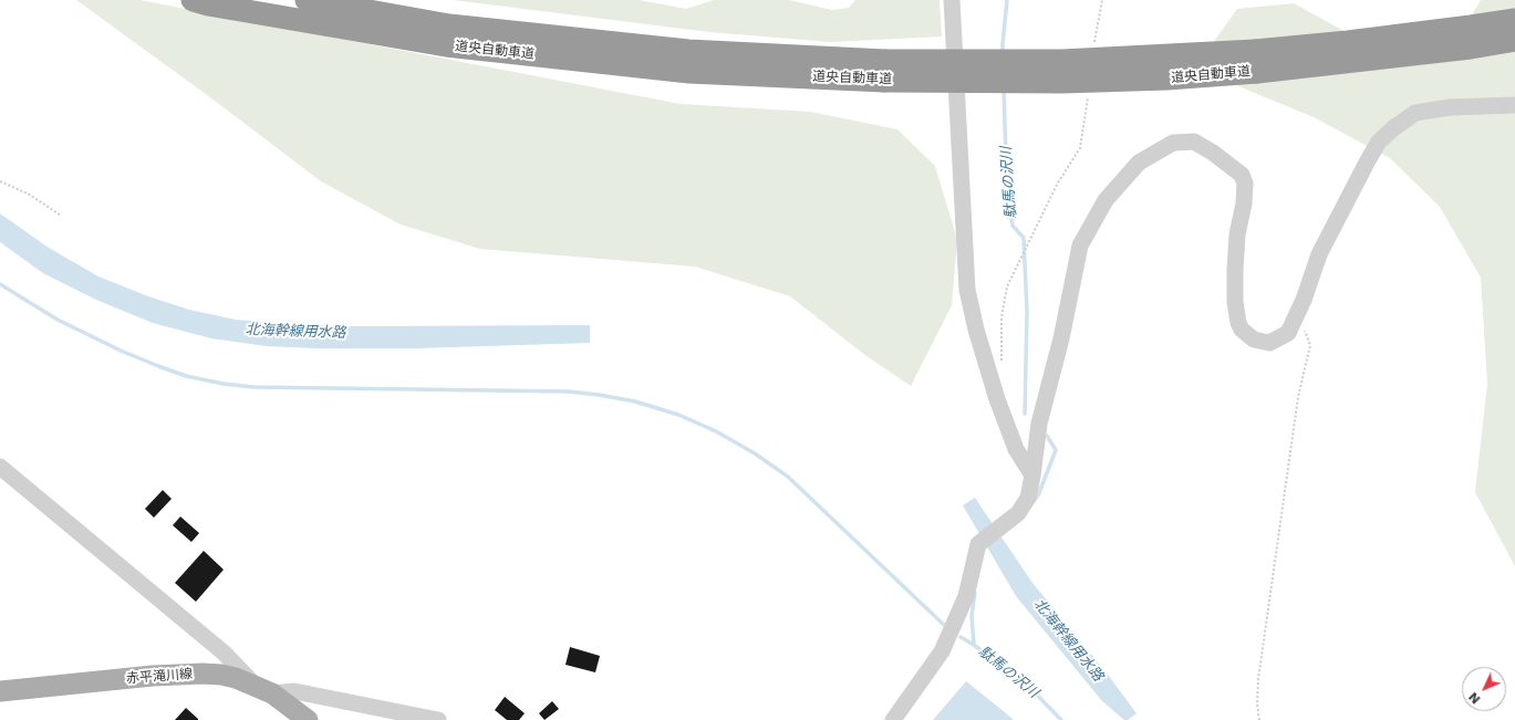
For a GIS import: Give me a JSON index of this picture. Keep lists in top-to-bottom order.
{
  "streets": {
    "highway": ["道央自動車道"],
    "main road": ["赤平滝川線"]
  },
  "water": ["駄馬の沢川", "北海幹線用水路"],
  "north": "bottom left"
}
